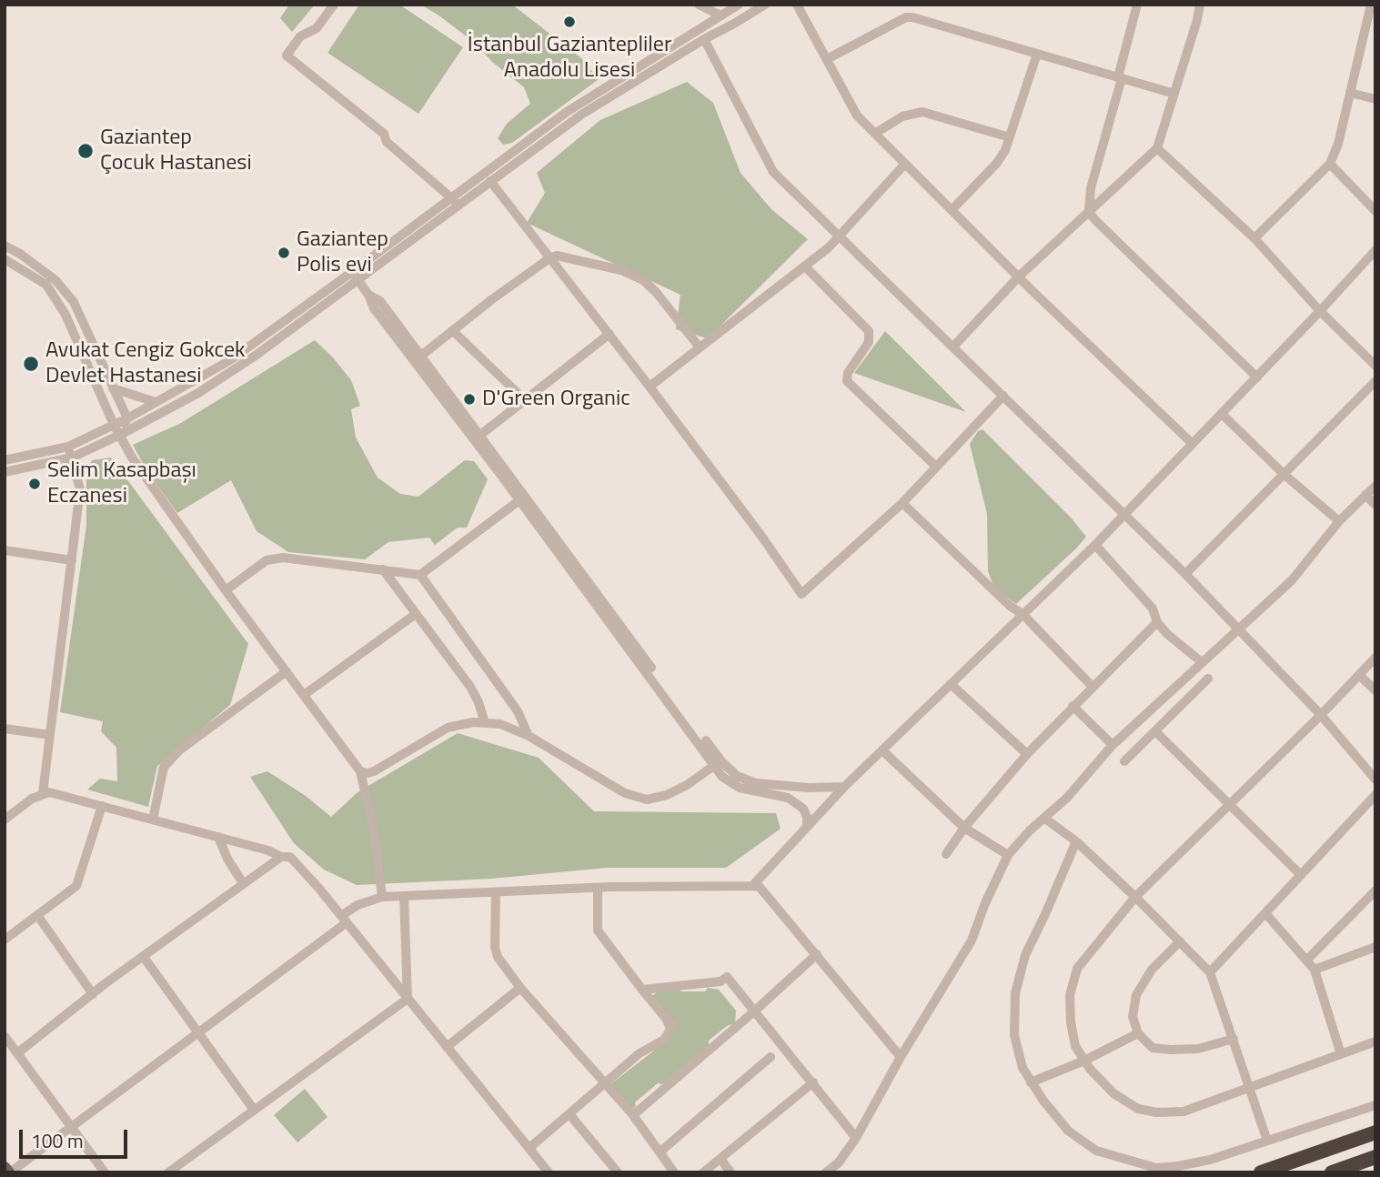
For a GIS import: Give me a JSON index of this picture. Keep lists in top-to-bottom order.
{
  "places": [
    "İstanbul Gaziantepliler Anadolu Lisesi",
    "Gaziantep Çocuk Hastanesi",
    "Gaziantep Polis evi",
    "Avukat Cengiz Gokcek Devlet Hastanesi",
    "D'Green Organic",
    "Selim Kasapbaşı Eczanesi"
  ],
  "scale_bar": "100 m"
}
